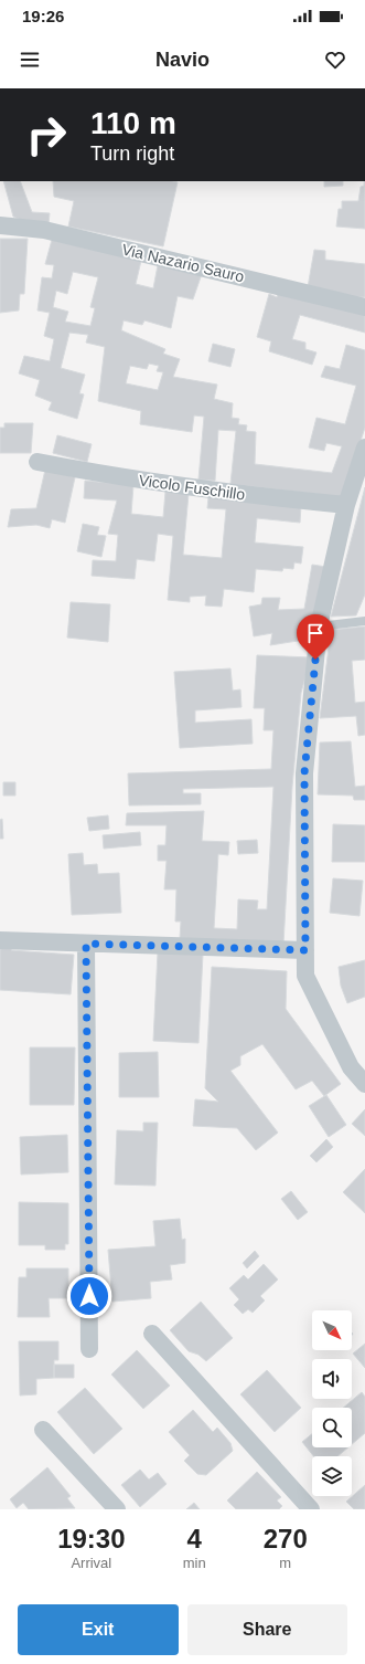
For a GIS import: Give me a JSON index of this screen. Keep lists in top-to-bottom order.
{
  "streets": {
    "street": ["Via Nazario Sauro", "Vicolo Fuschillo"]
  },
  "north": "bottom right",
  "page": {
    "status": "19:26",
    "header": "Navio",
    "turn": ["110 m", "Turn right"],
    "eta": [
      "19:30",
      "Arrival",
      "4",
      "min",
      "270",
      "m"
    ],
    "buttons": ["Exit", "Share"]
  }
}
